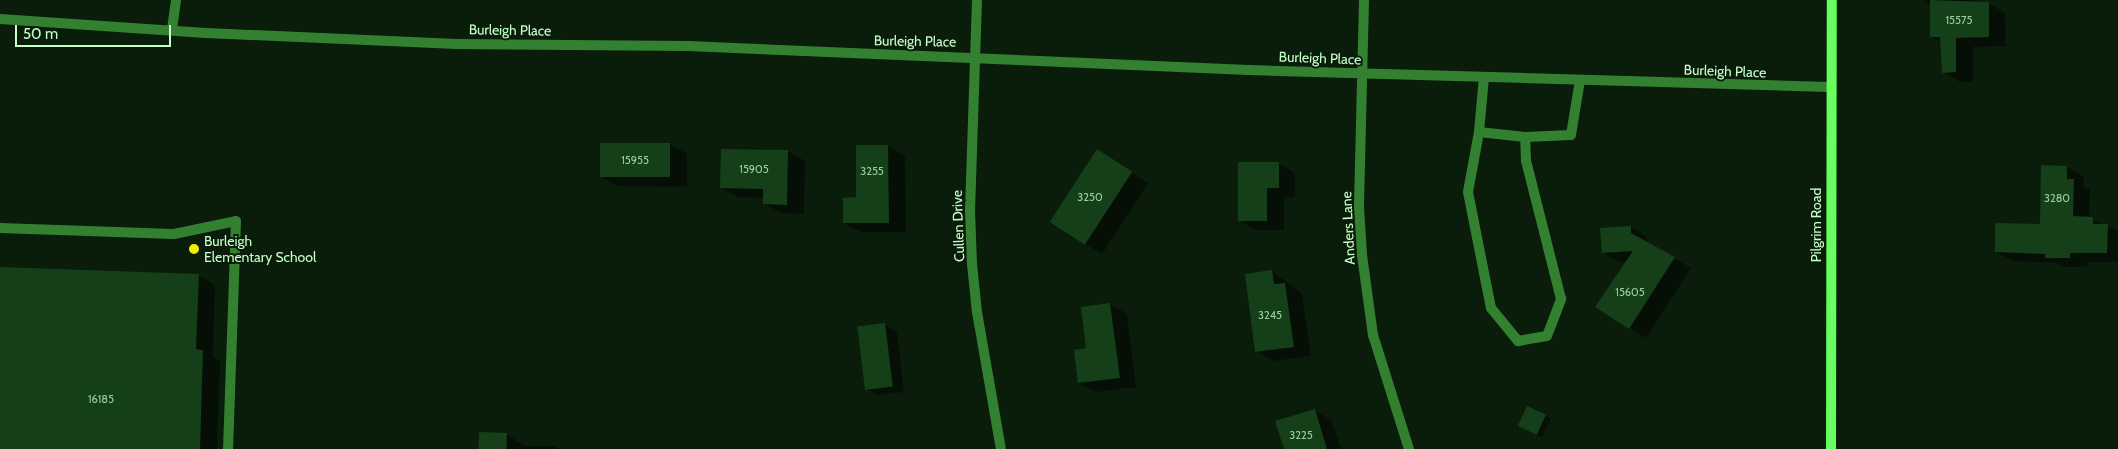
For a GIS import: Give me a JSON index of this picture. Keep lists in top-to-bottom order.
{
  "streets": {
    "main road": ["Pilgrim Road"],
    "street": ["Burleigh Place", "Cullen Drive", "Anders Lane"]
  },
  "crossings": [
    ["Burleigh Place", "Pilgrim Road"],
    ["Burleigh Place", "Cullen Drive"],
    ["Burleigh Place", "Anders Lane"]
  ],
  "places": ["Burleigh Elementary School"],
  "house_numbers": [
    "15575",
    "15955",
    "15905",
    "3255",
    "3250",
    "3280",
    "15605",
    "3245",
    "16185",
    "3225"
  ],
  "scale_bar": "50 m"
}
